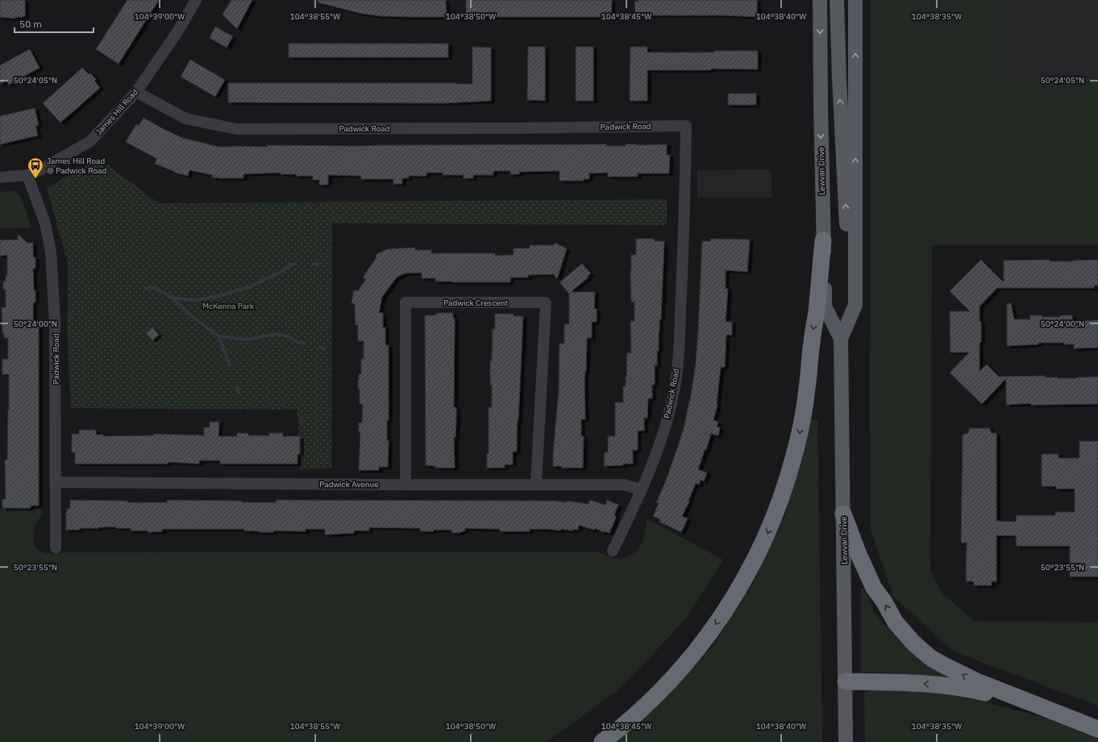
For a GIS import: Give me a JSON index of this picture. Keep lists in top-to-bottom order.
{
  "streets": {
    "main road": ["Lewvan Drive"],
    "street": [
      "James Hill Road",
      "Padwick Road",
      "Padwick Crescent",
      "Padwick Avenue"
    ]
  },
  "crossings": [
    ["James Hill Road", "Padwick Road"],
    ["Padwick Road", "Padwick Avenue"],
    ["Padwick Crescent", "Padwick Avenue"]
  ],
  "parks": ["McKenna Park"],
  "places": {
    "bus stop": ["James Hill Road @ Padwick Road"]
  },
  "scale_bar": "50 m",
  "coordinates": [
    "104°39'00\"W",
    "104°38'55\"W",
    "104°38'50\"W",
    "104°38'45\"W",
    "104°38'40\"W",
    "104°38'35\"W",
    "50°24'05\"N",
    "50°24'00\"N",
    "50°23'55\"N"
  ]
}
